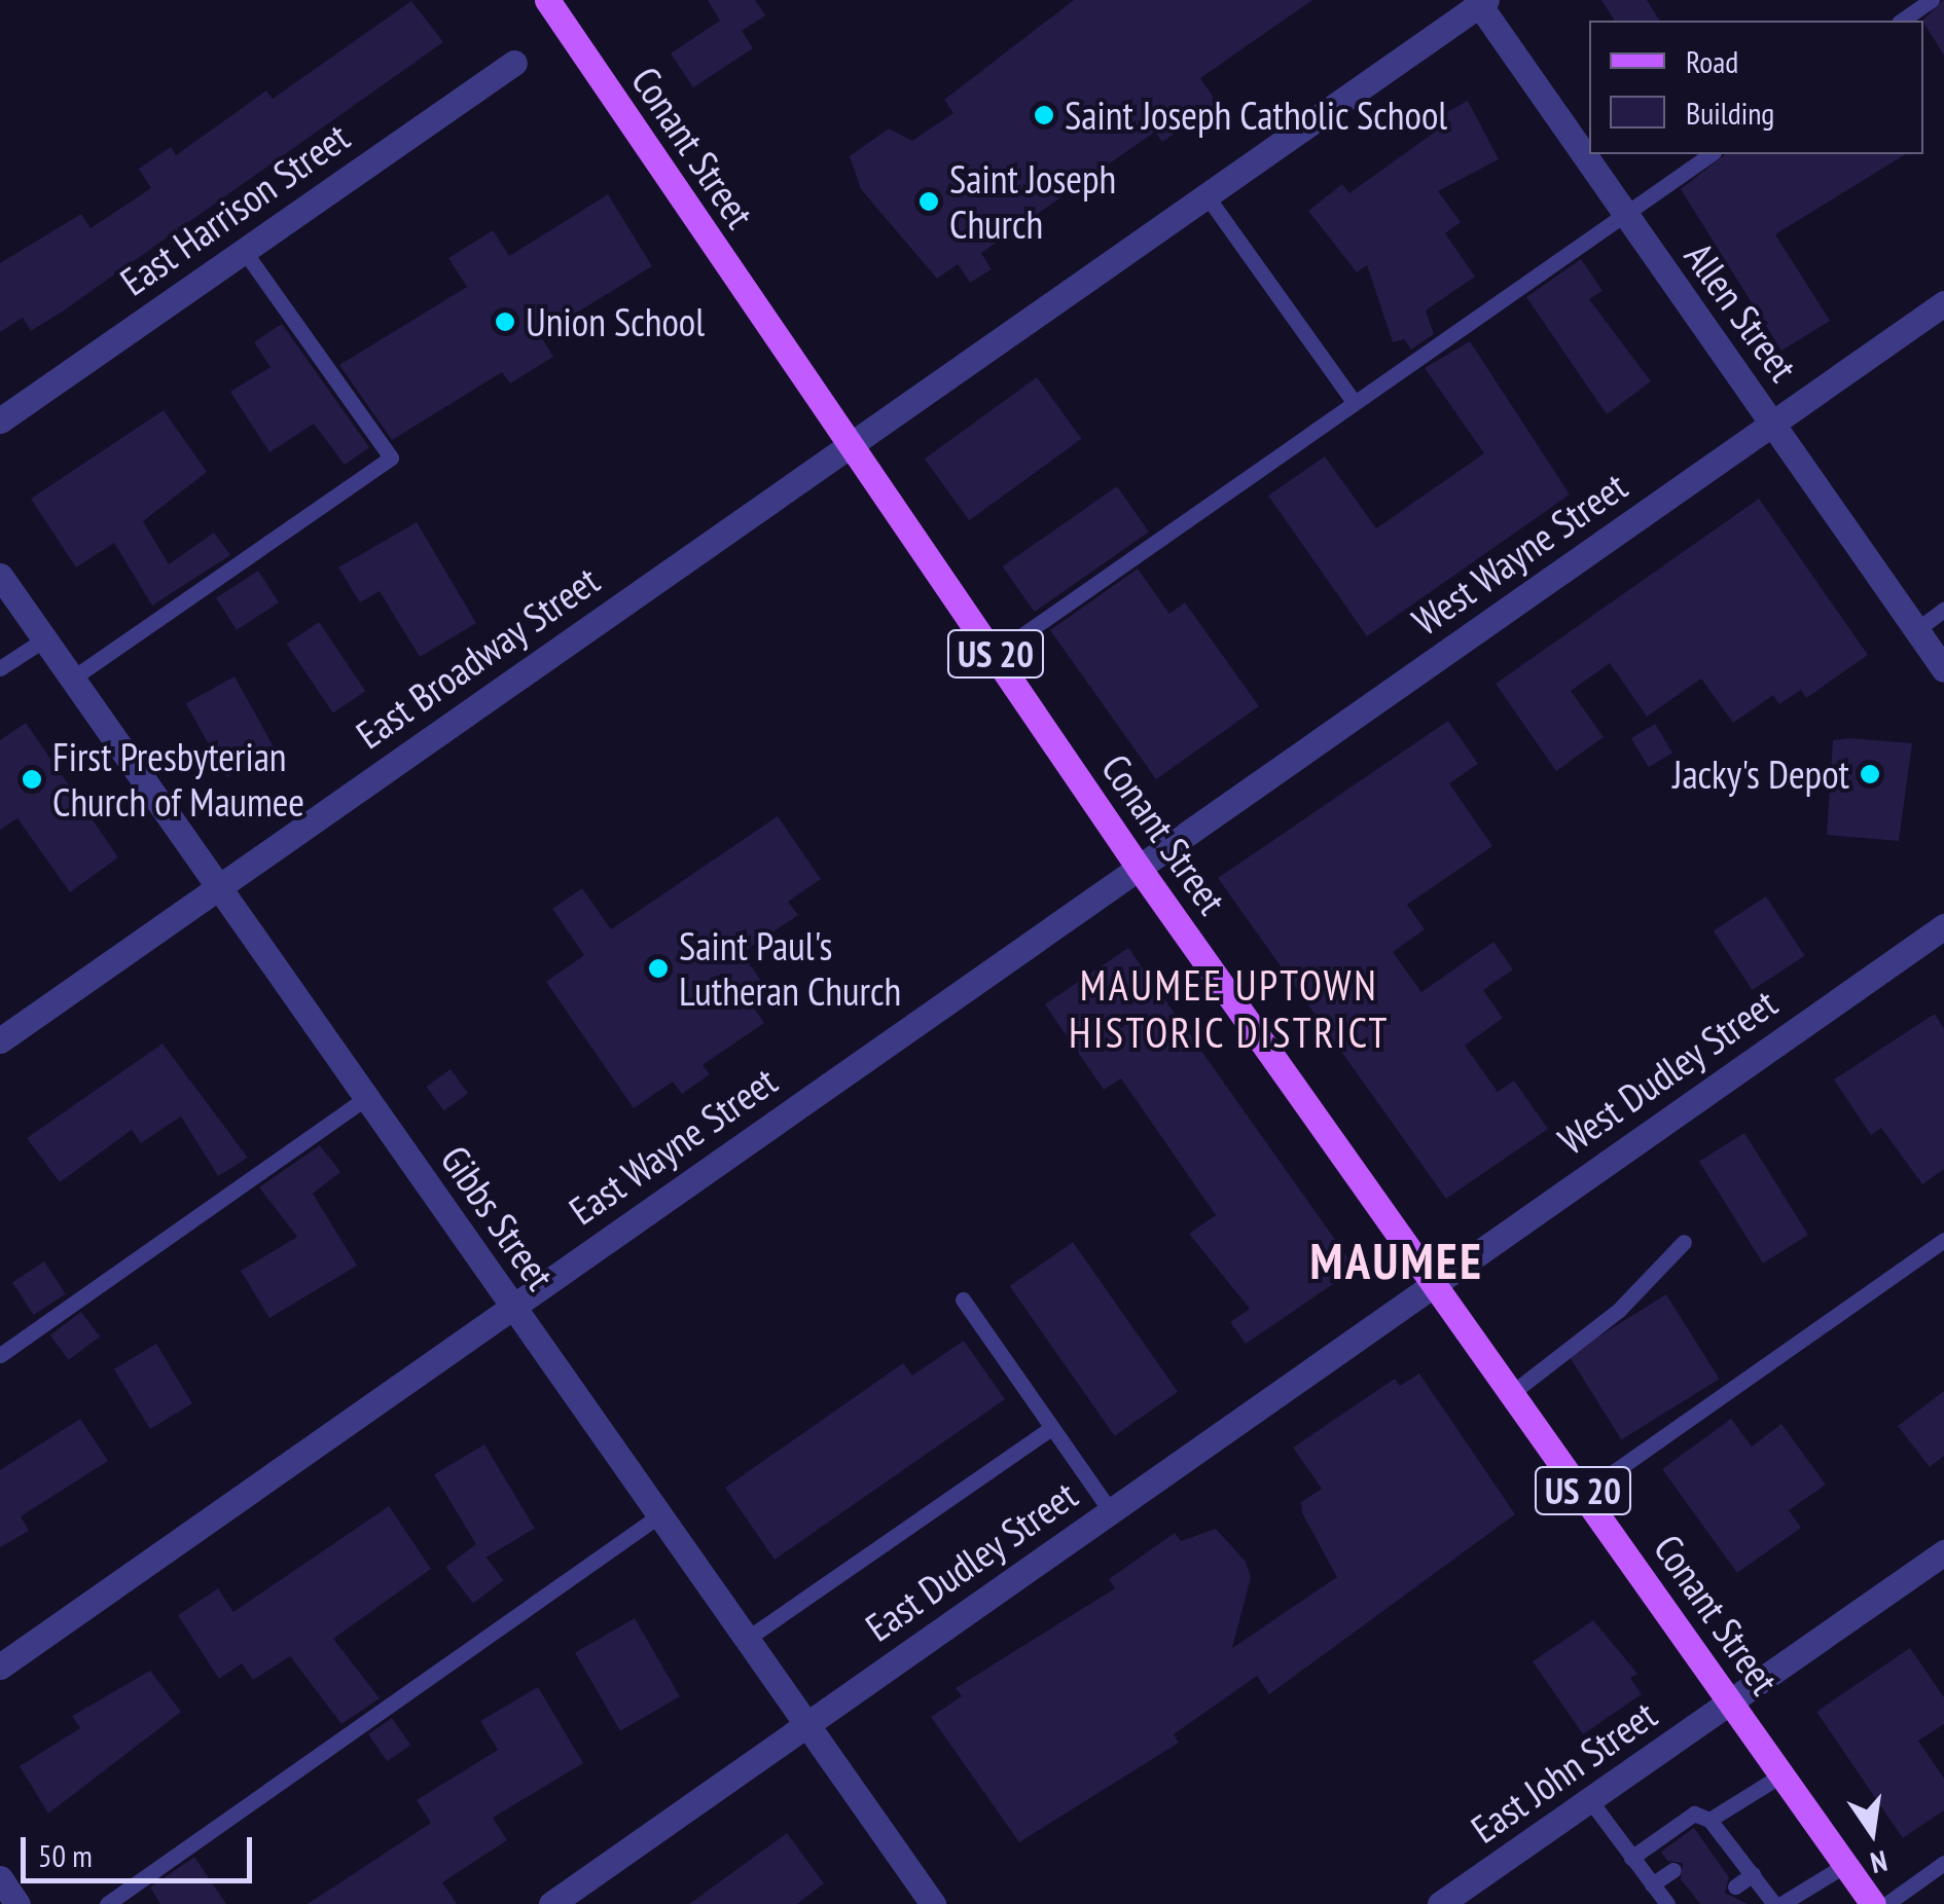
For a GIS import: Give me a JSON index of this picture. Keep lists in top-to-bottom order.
{
  "streets": {
    "main road": ["Conant Street", "US 20"],
    "street": [
      "East Harrison Street",
      "Allen Street",
      "West Wayne Street",
      "East Broadway Street",
      "West Dudley Street",
      "East Wayne Street",
      "Gibbs Street",
      "East Dudley Street",
      "East John Street"
    ]
  },
  "crossings": [
    ["Conant Street", "West Wayne Street"],
    ["Conant Street", "East Broadway Street"],
    ["Conant Street", "West Dudley Street"],
    ["Conant Street", "East Wayne Street"],
    ["Conant Street", "East Dudley Street"],
    ["Conant Street", "East John Street"],
    ["Allen Street", "West Wayne Street"],
    ["Allen Street", "East Broadway Street"],
    ["West Wayne Street", "East Wayne Street"],
    ["East Broadway Street", "Gibbs Street"],
    ["West Dudley Street", "East Dudley Street"],
    ["East Wayne Street", "Gibbs Street"],
    ["Gibbs Street", "East Dudley Street"]
  ],
  "districts": ["MAUMEE UPTOWN HISTORIC DISTRICT", "MAUMEE"],
  "places": [
    "Saint Joseph Catholic School",
    "Saint Joseph Church",
    "Union School",
    "Jacky's Depot",
    "First Presbyterian Church of Maumee",
    "Saint Paul's Lutheran Church"
  ],
  "legend": ["Road", "Building"],
  "scale_bar": "50 m",
  "north": "bottom"
}
